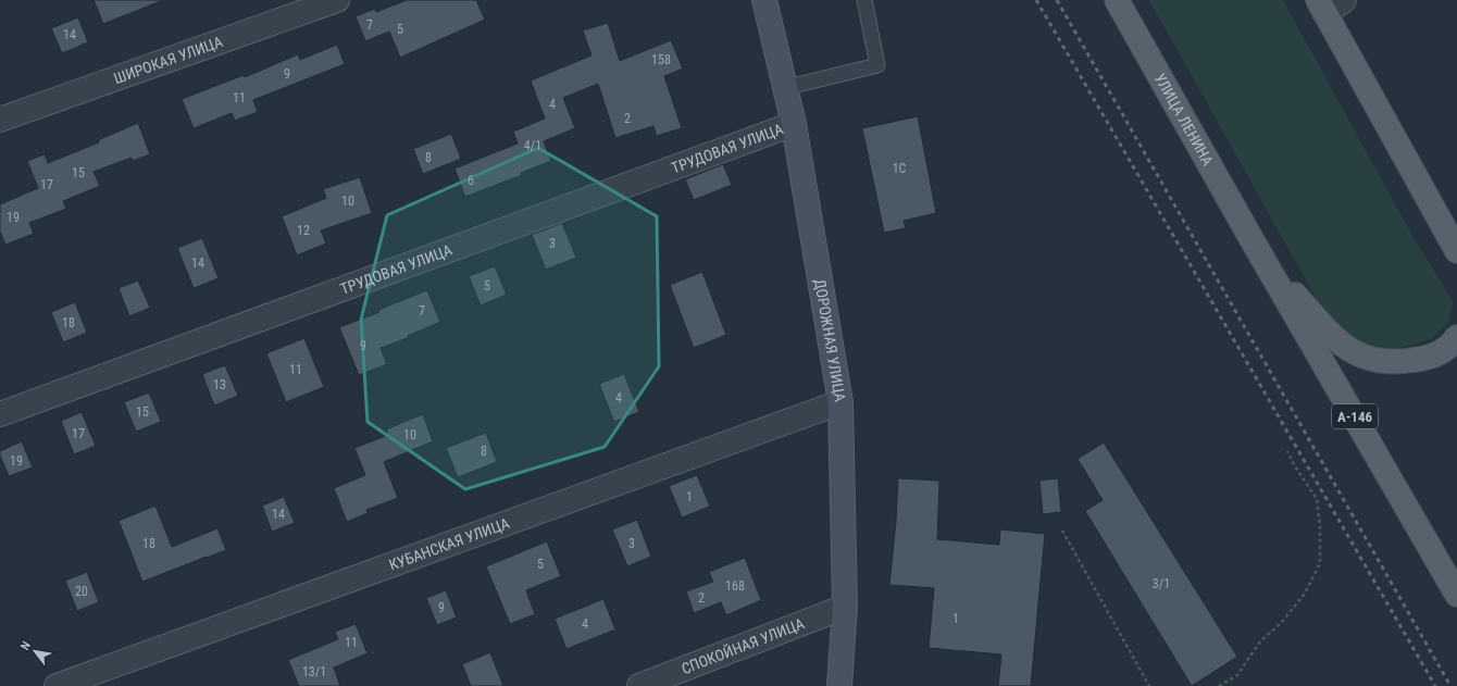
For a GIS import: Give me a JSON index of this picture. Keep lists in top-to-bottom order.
{
  "streets": {
    "main road": ["УЛИЦА ЛЕНИНА", "ДОРОЖНАЯ УЛИЦА", "А-146"],
    "street": [
      "ШИРОКАЯ УЛИЦА",
      "ТРУДОВАЯ УЛИЦА",
      "КУБАНСКАЯ УЛИЦА",
      "СПОКОЙНАЯ УЛИЦА"
    ]
  },
  "crossings": [
    ["УЛИЦА ЛЕНИНА", "А-146"],
    ["ТРУДОВАЯ УЛИЦА", "ДОРОЖНАЯ УЛИЦА"],
    ["ДОРОЖНАЯ УЛИЦА", "КУБАНСКАЯ УЛИЦА"],
    ["ДОРОЖНАЯ УЛИЦА", "СПОКОЙНАЯ УЛИЦА"]
  ],
  "house_numbers": [
    "7",
    "5",
    "14",
    "158",
    "9",
    "11",
    "4",
    "2",
    "4/1",
    "8",
    "1С",
    "15",
    "6",
    "17",
    "10",
    "19",
    "12",
    "3",
    "14",
    "5",
    "7",
    "18",
    "9",
    "11",
    "13",
    "4",
    "15",
    "17",
    "10",
    "8",
    "19",
    "1",
    "14",
    "18",
    "3",
    "5",
    "3/1",
    "168",
    "20",
    "2",
    "9",
    "1",
    "4",
    "11",
    "13/1"
  ],
  "north": "top left"
}
